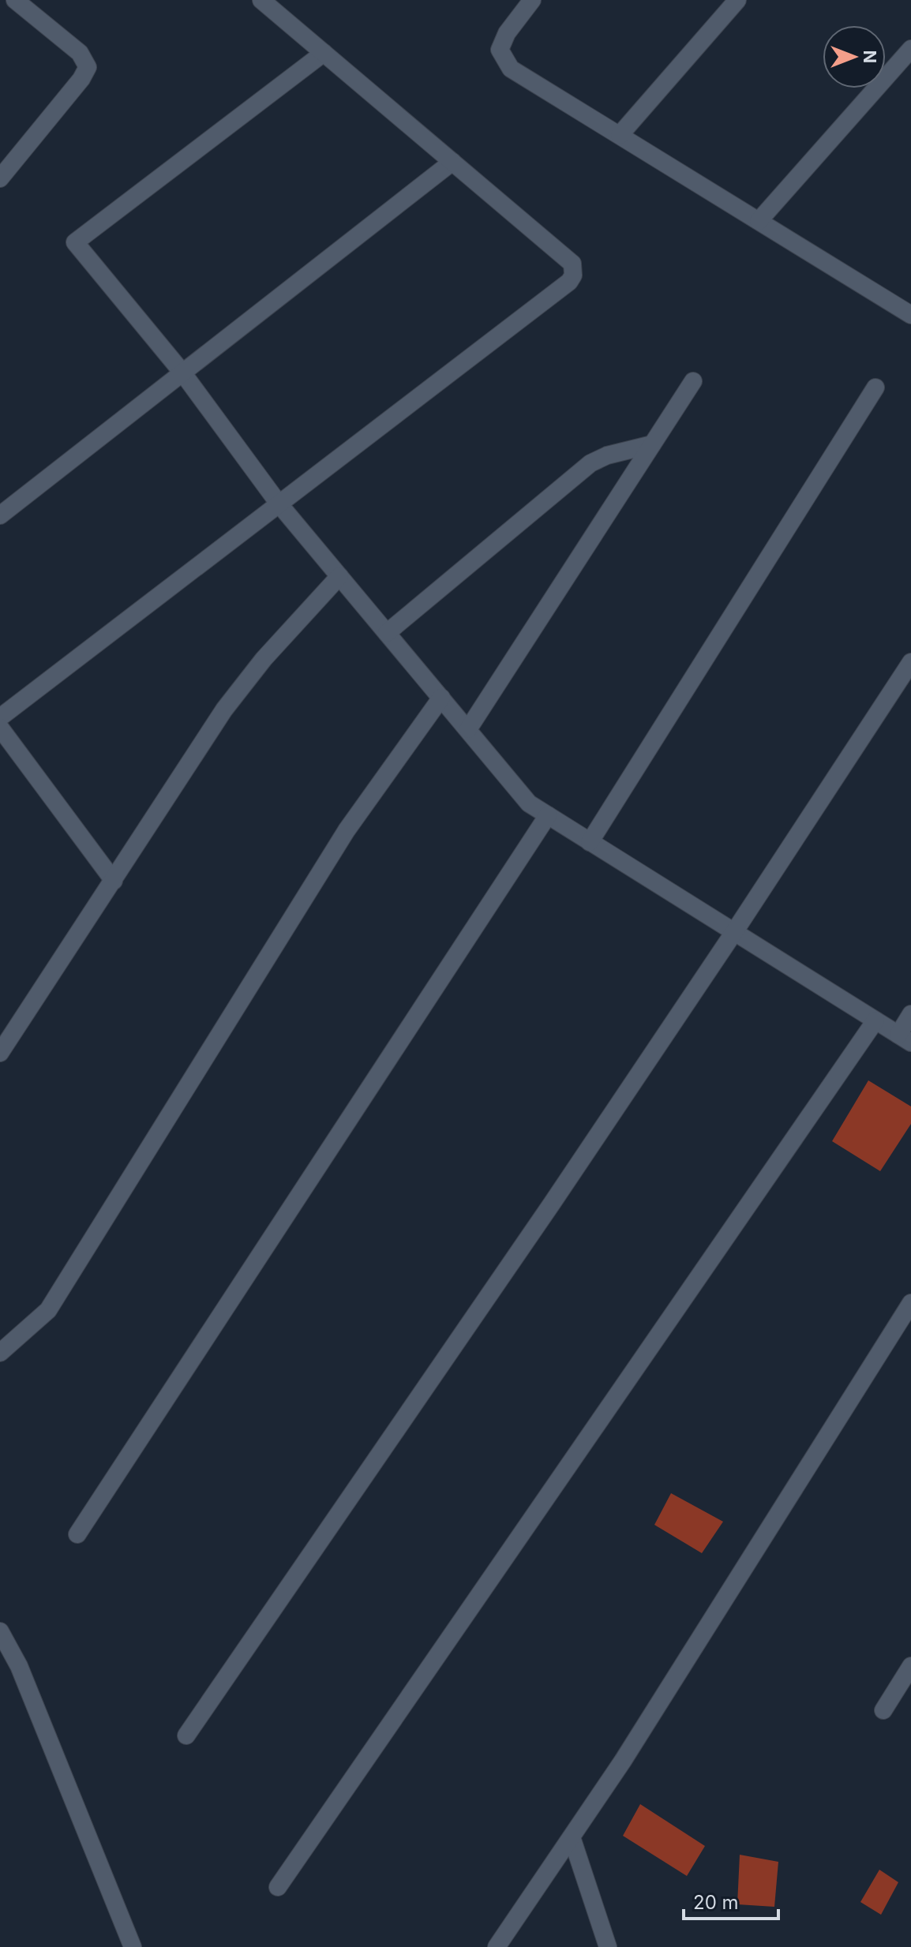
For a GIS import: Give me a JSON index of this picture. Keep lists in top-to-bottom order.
{
  "scale_bar": "20 m",
  "north": "right"
}
